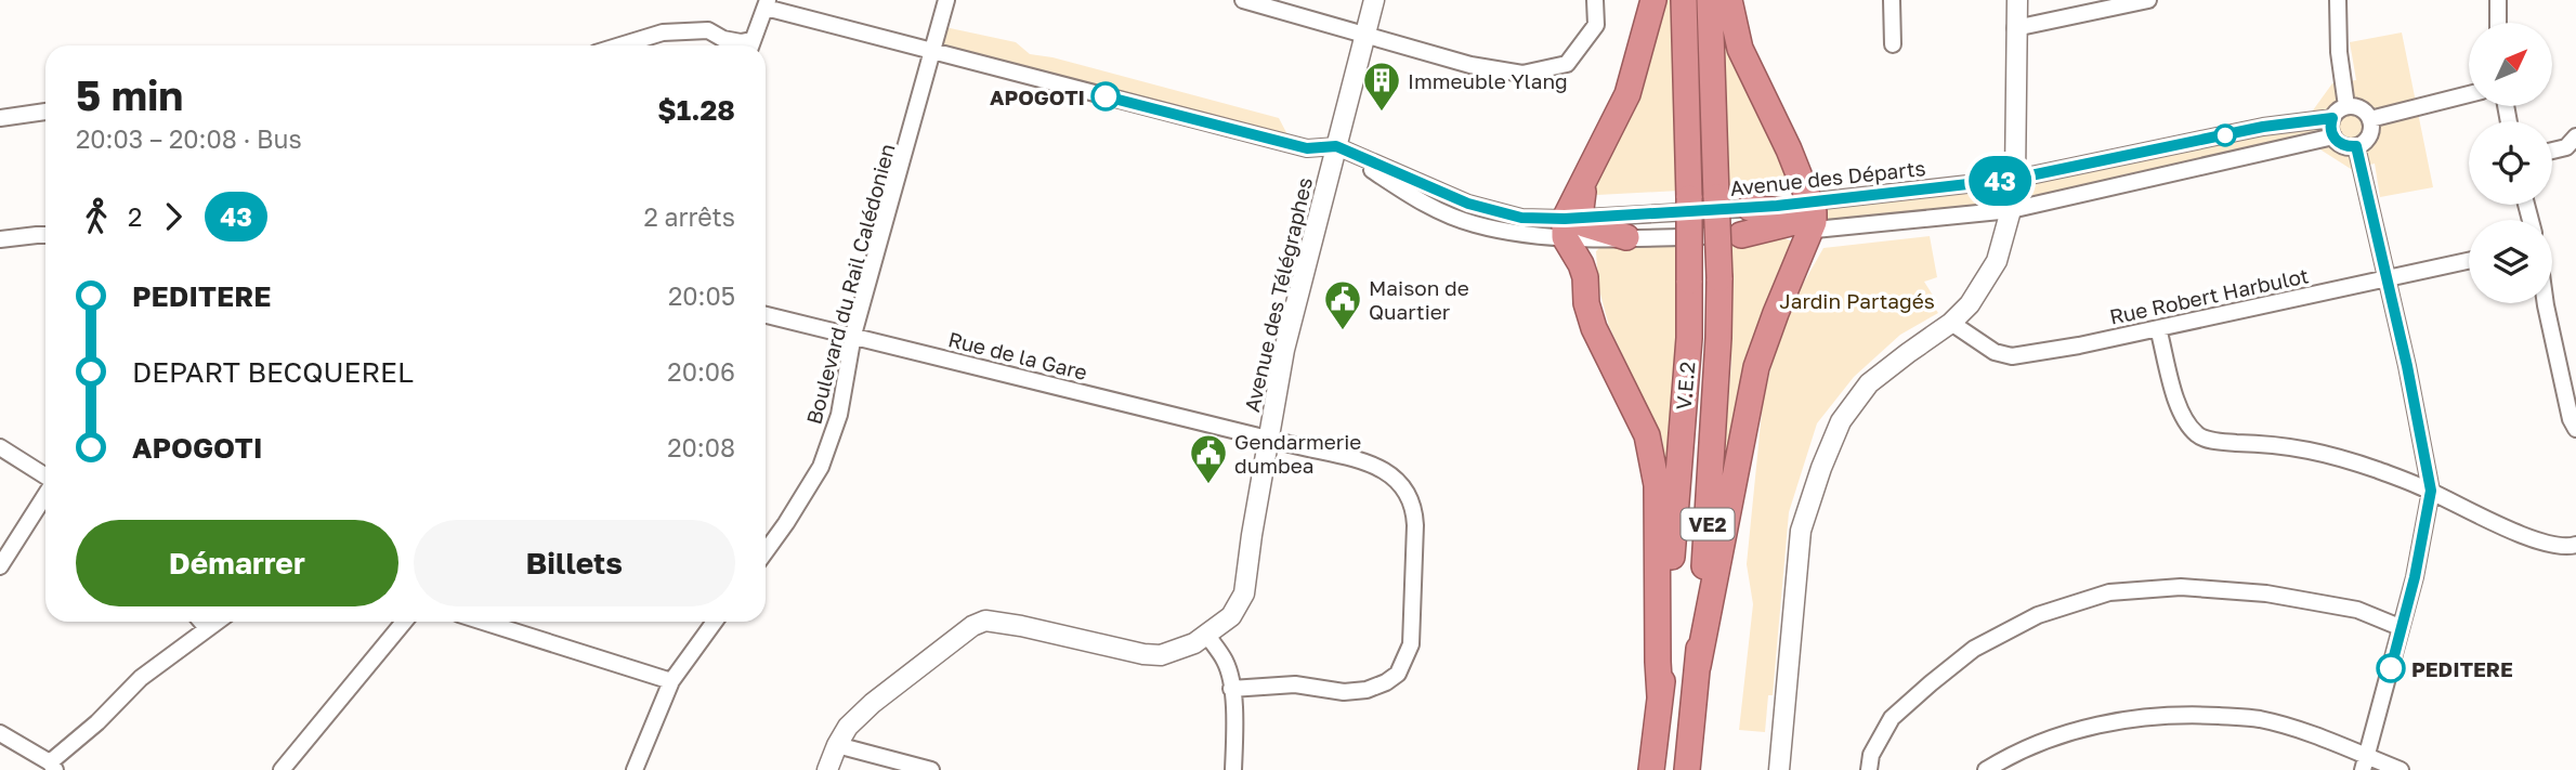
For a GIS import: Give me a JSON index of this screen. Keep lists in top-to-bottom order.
{
  "streets": {
    "highway": ["V.E.2", "VE2"],
    "street": [
      "Avenue des Départs",
      "Boulevard du Rail Calédonien",
      "Avenue des Télégraphes",
      "Rue Robert Harbulot",
      "Rue de la Gare"
    ]
  },
  "crossings": [
    ["Boulevard du Rail Calédonien", "Rue de la Gare"],
    ["Avenue des Télégraphes", "Rue de la Gare"]
  ],
  "parks": ["Jardin Partagés"],
  "places": {
    "other": ["APOGOTI", "PEDITERE"],
    "building": ["Immeuble Ylang"],
    "public building": ["Maison de Quartier", "Gendarmerie dumbea"]
  },
  "lines": ["bus line 43"],
  "north": "top right",
  "page": {
    "on_map": "43",
    "heading": ["5 min", "20:03 – 20:08 · Bus", "$1.28"],
    "legs": ["2", "43", "2 arrêts"],
    "list": [
      {
        "name": "PEDITERE",
        "value": "20:05"
      },
      {
        "name": "DEPART BECQUEREL",
        "value": "20:06"
      },
      {
        "name": "APOGOTI",
        "value": "20:08"
      }
    ],
    "buttons": ["Démarrer", "Billets"]
  }
}
